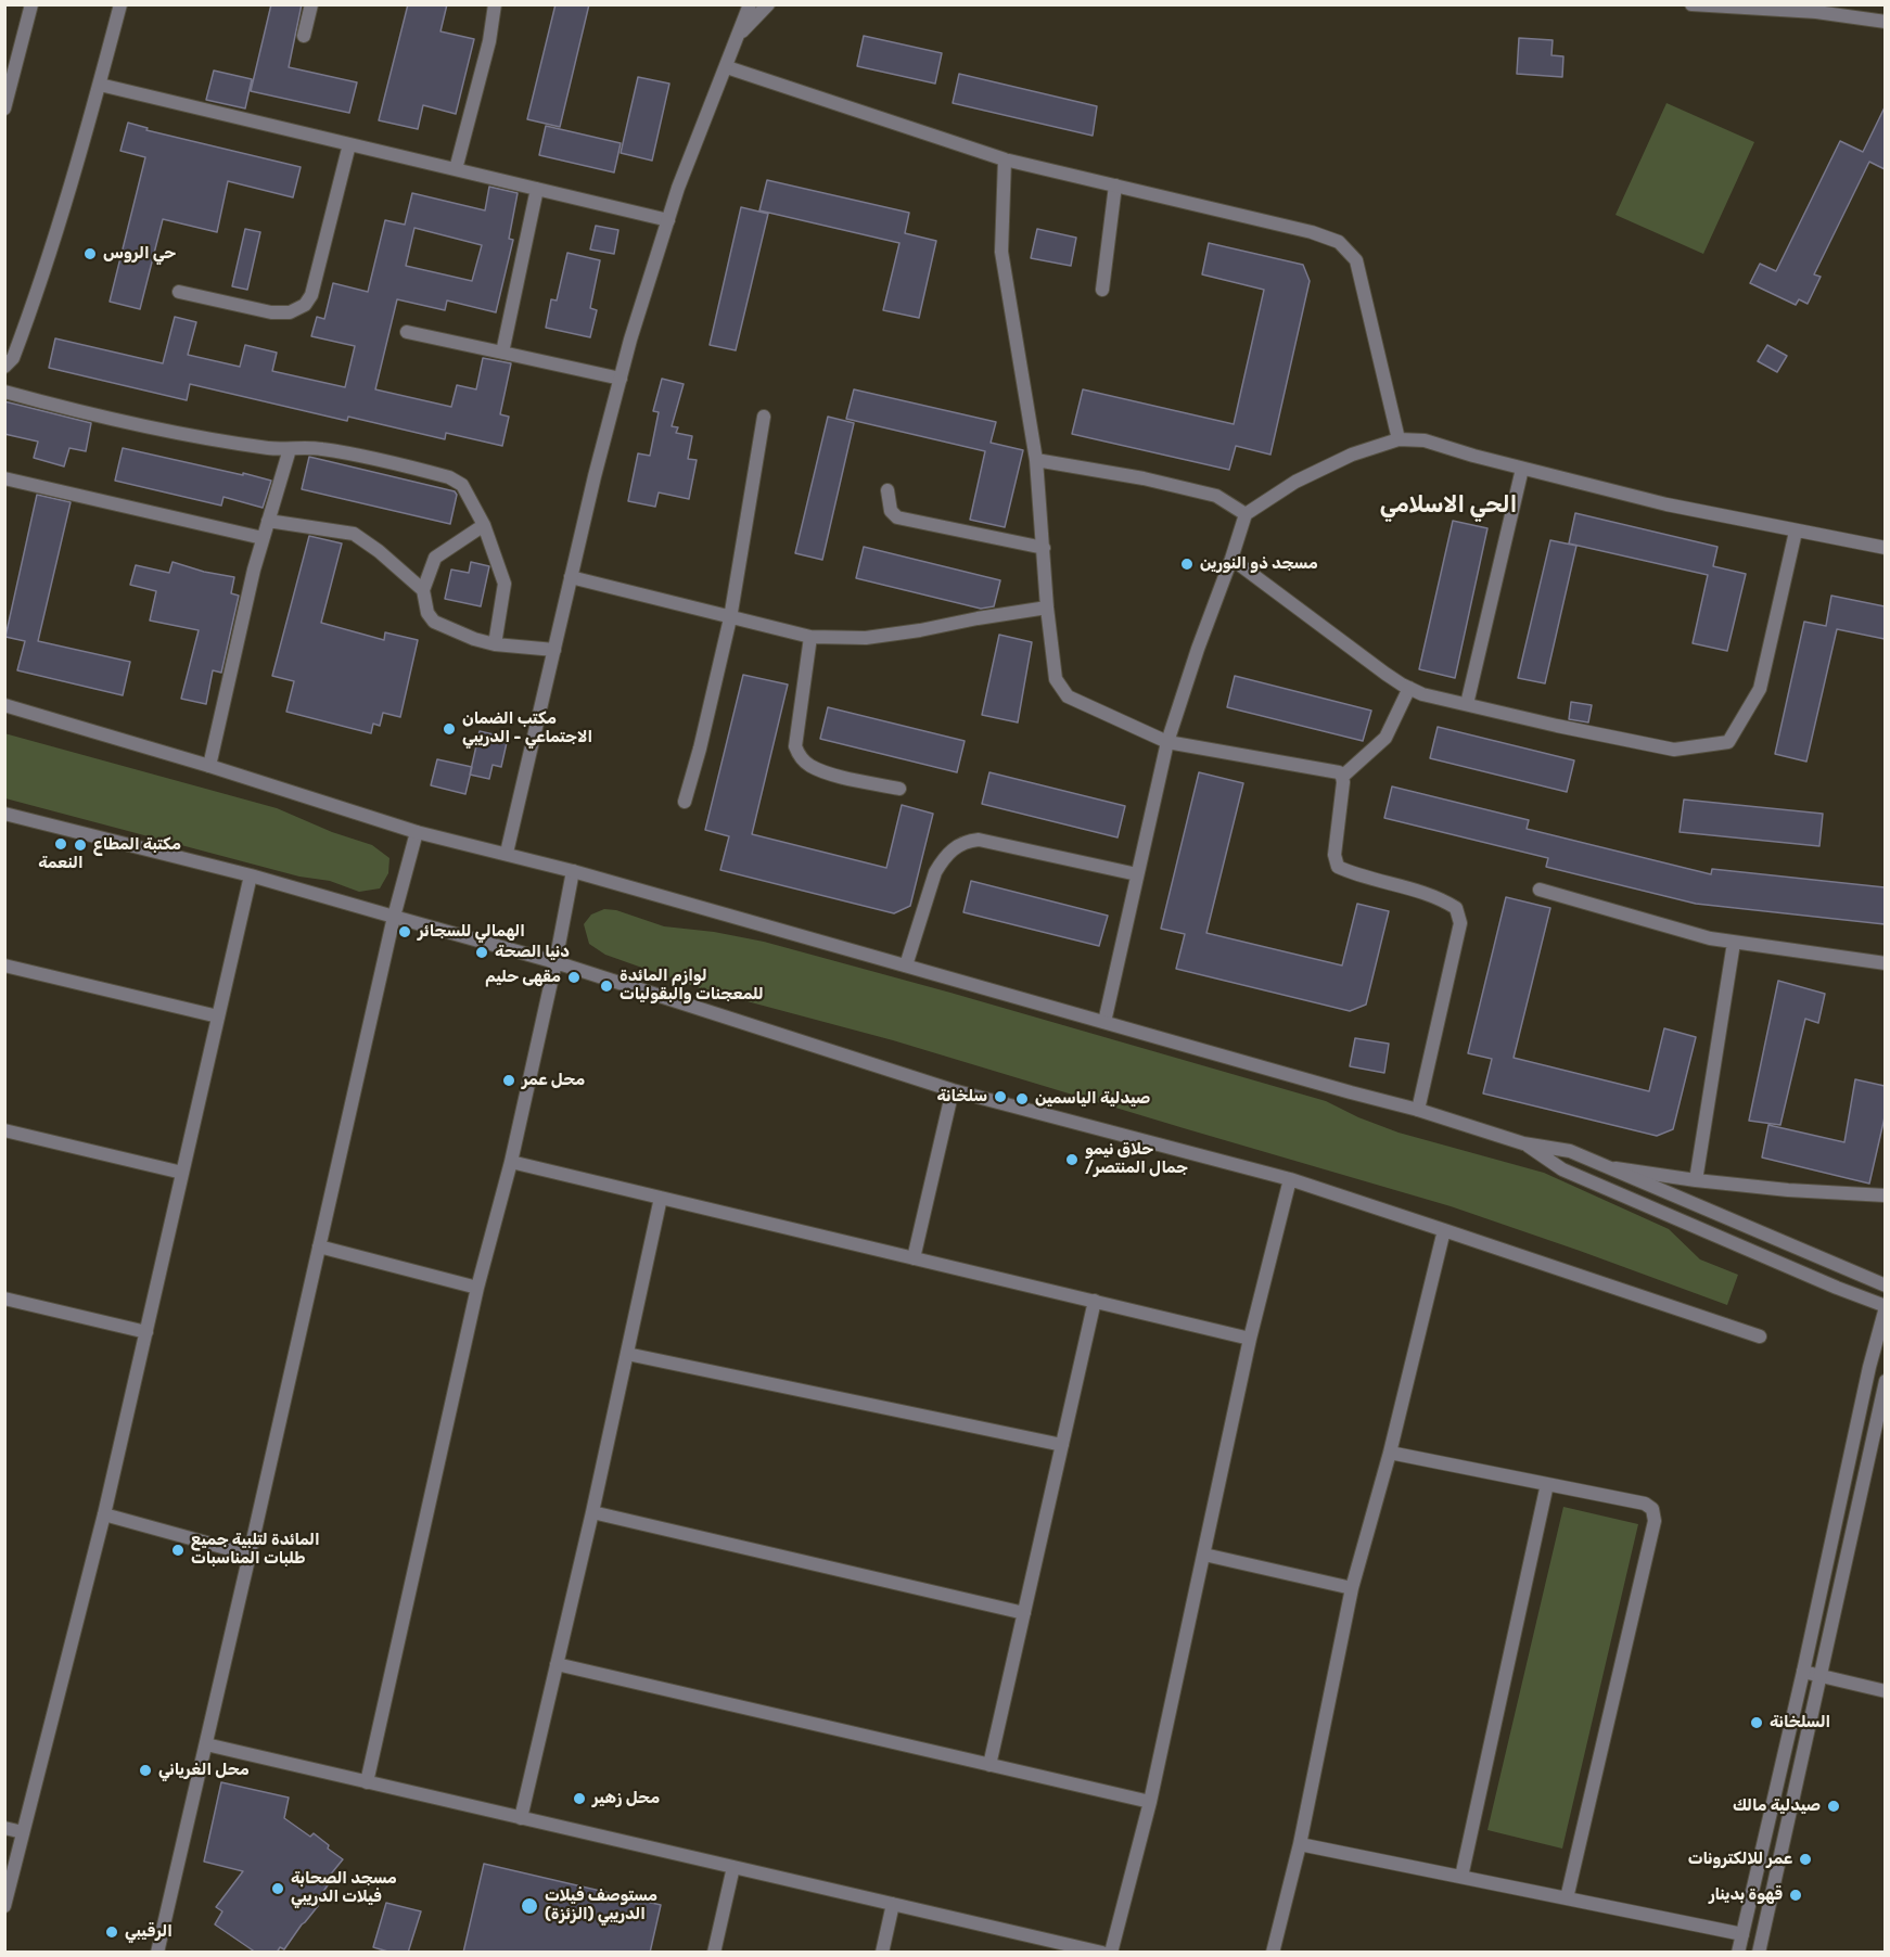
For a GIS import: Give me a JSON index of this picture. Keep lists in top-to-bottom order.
{
  "districts": ["الحي الاسلامي"],
  "places": [
    "حي الروس",
    "مسجد ذو النورين",
    "مكتب الضمان الاجتماعي - الدريبي",
    "النعمة",
    "مكتبة المطاع",
    "الهمالي للسجائر",
    "دنيا الصحة",
    "مقهى حليم",
    "لوازم المائدة للمعجنات والبقوليات",
    "محل عمر",
    "سلخانة",
    "صيدلية الياسمين",
    "حلاق نيمو /جمال المنتصر",
    "المائدة لتلبية جميع طلبات المناسبات",
    "السلخانة",
    "محل الغرياني",
    "محل زهير",
    "صيدلية مالك",
    "عمر للالكترونات",
    "مسجد الصحابة فيلات الدريبي",
    "قهوة بدينار",
    "مستوصف فيلات الدريبي (الزئزة)",
    "الرقيبي"
  ]
}
